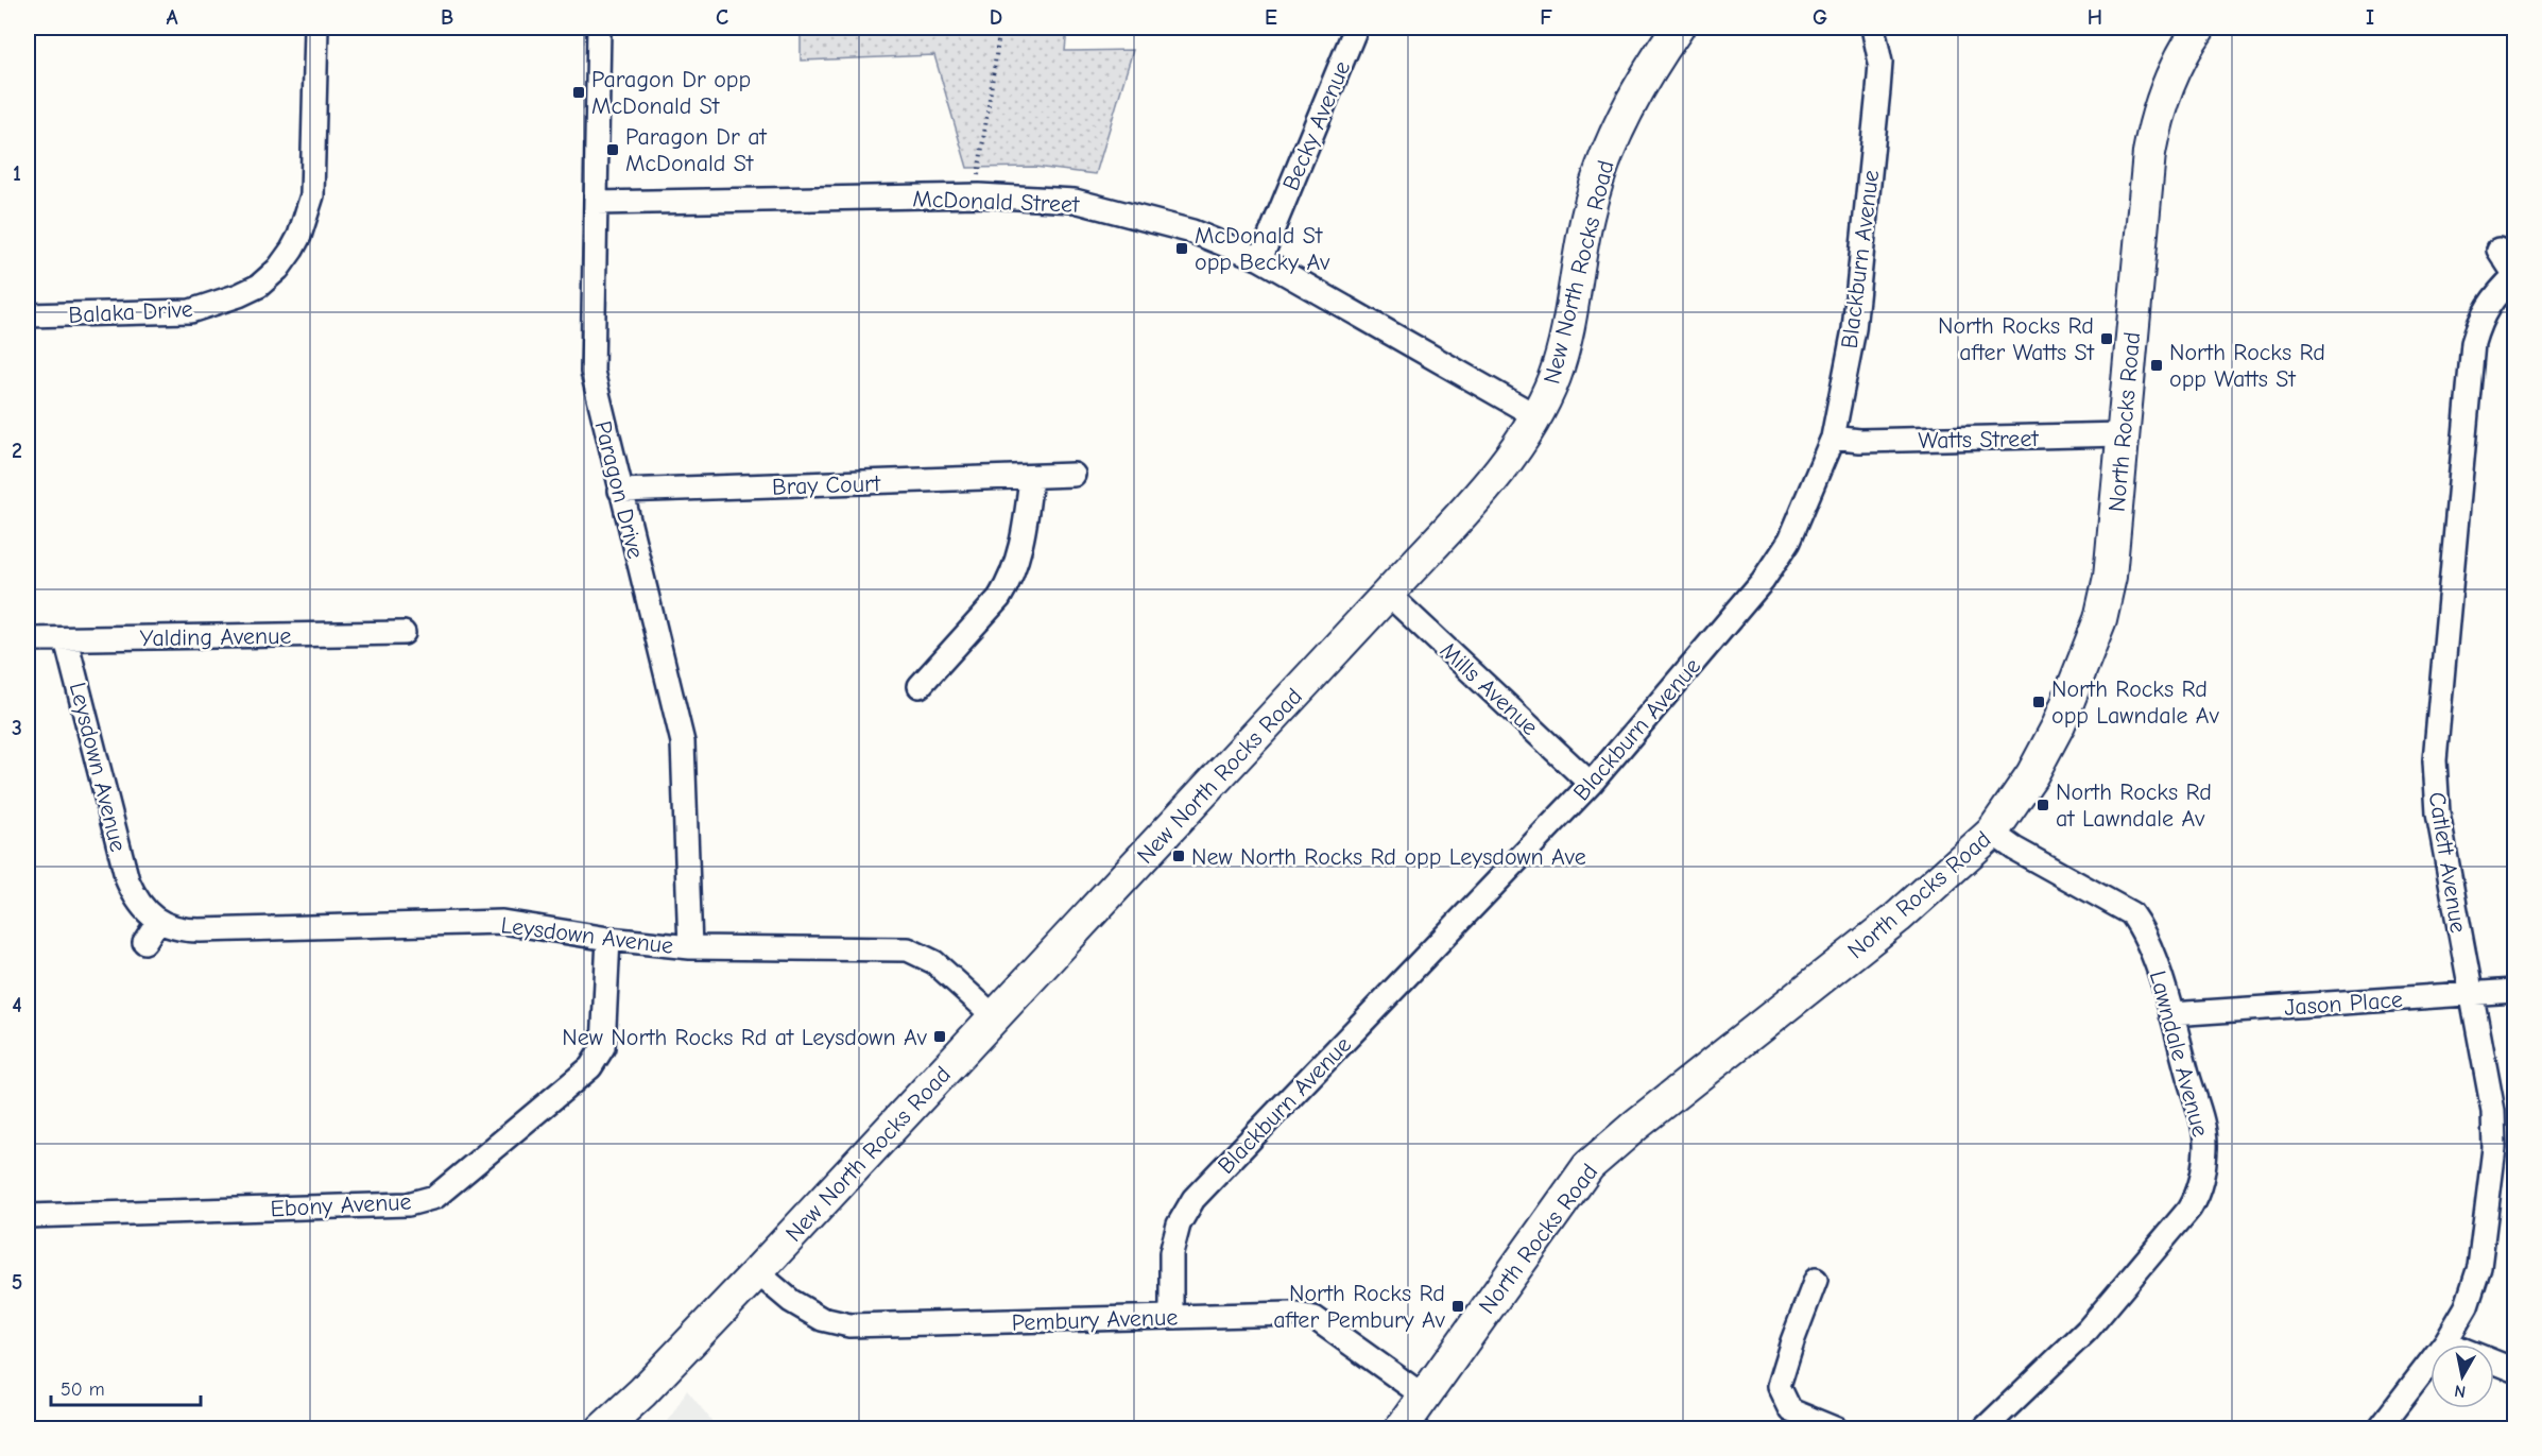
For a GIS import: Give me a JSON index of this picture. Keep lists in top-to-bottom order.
{
  "streets": {
    "street": [
      "Becky Avenue",
      "McDonald Street",
      "Blackburn Avenue",
      "New North Rocks Road",
      "Balaka Drive",
      "North Rocks Road",
      "Watts Street",
      "Bray Court",
      "Paragon Drive",
      "Yalding Avenue",
      "Mills Avenue",
      "Leysdown Avenue",
      "Catlett Avenue",
      "Jason Place",
      "Lawndale Avenue",
      "Ebony Avenue",
      "Pembury Avenue"
    ]
  },
  "crossings": [
    ["Becky Avenue", "McDonald Street"],
    ["McDonald Street", "New North Rocks Road"],
    ["McDonald Street", "Paragon Drive"],
    ["Blackburn Avenue", "Watts Street"],
    ["Blackburn Avenue", "Mills Avenue"],
    ["Blackburn Avenue", "Pembury Avenue"],
    ["New North Rocks Road", "Mills Avenue"],
    ["New North Rocks Road", "Leysdown Avenue"],
    ["New North Rocks Road", "Pembury Avenue"],
    ["North Rocks Road", "Watts Street"],
    ["North Rocks Road", "Lawndale Avenue"],
    ["North Rocks Road", "Pembury Avenue"],
    ["Bray Court", "Paragon Drive"],
    ["Paragon Drive", "Leysdown Avenue"],
    ["Yalding Avenue", "Leysdown Avenue"],
    ["Leysdown Avenue", "Ebony Avenue"],
    ["Catlett Avenue", "Jason Place"],
    ["Jason Place", "Lawndale Avenue"]
  ],
  "places": {
    "transit": [
      "Paragon Dr opp McDonald St",
      "Paragon Dr at McDonald St",
      "McDonald St opp Becky Av",
      "North Rocks Rd after Watts St",
      "North Rocks Rd opp Watts St",
      "North Rocks Rd opp Lawndale Av",
      "North Rocks Rd at Lawndale Av",
      "New North Rocks Rd opp Leysdown Ave",
      "New North Rocks Rd at Leysdown Av",
      "North Rocks Rd after Pembury Av"
    ]
  },
  "scale_bar": "50 m",
  "north": "bottom",
  "grid": {
    "columns": [
      "A",
      "B",
      "C",
      "D",
      "E",
      "F",
      "G",
      "H",
      "I"
    ],
    "rows": [
      "1",
      "2",
      "3",
      "4",
      "5"
    ]
  }
}
